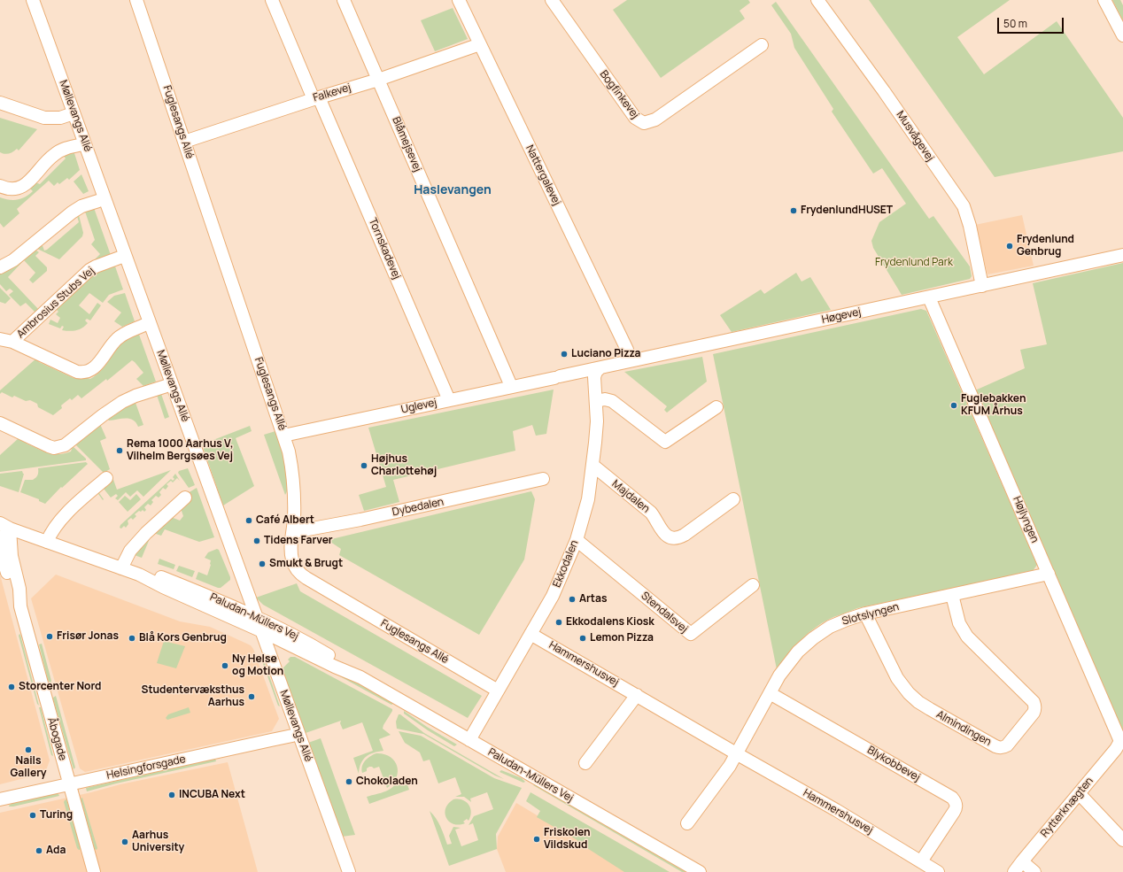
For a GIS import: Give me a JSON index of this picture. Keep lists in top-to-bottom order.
{
  "streets": {
    "street": [
      "Falkevej",
      "Bogfinkevej",
      "Møllevangs Allé",
      "Fuglesangs Allé",
      "Musvågevej",
      "Blåmejsevej",
      "Nattergalevej",
      "Tornskadevej",
      "Ambrosius Stubs Vej",
      "Høgevej",
      "Uglevej",
      "Majdalen",
      "Dybedalen",
      "Højlyngen",
      "Ekkodalen",
      "Stendalsvej",
      "Slotslyngen",
      "Paludan-Müllers Vej",
      "Hammershusvej",
      "Almindingen",
      "Åbogade",
      "Blykobbevej",
      "Helsingforsgade",
      "Rytterknægten"
    ]
  },
  "crossings": [
    ["Falkevej", "Fuglesangs Allé"],
    ["Falkevej", "Blåmejsevej"],
    ["Falkevej", "Nattergalevej"],
    ["Falkevej", "Tornskadevej"],
    ["Møllevangs Allé", "Ambrosius Stubs Vej"],
    ["Møllevangs Allé", "Paludan-Müllers Vej"],
    ["Møllevangs Allé", "Helsingforsgade"],
    ["Fuglesangs Allé", "Uglevej"],
    ["Fuglesangs Allé", "Dybedalen"],
    ["Fuglesangs Allé", "Ekkodalen"],
    ["Musvågevej", "Høgevej"],
    ["Blåmejsevej", "Uglevej"],
    ["Tornskadevej", "Uglevej"],
    ["Høgevej", "Uglevej"],
    ["Høgevej", "Højlyngen"],
    ["Høgevej", "Ekkodalen"],
    ["Majdalen", "Ekkodalen"],
    ["Højlyngen", "Slotslyngen"],
    ["Højlyngen", "Rytterknægten"],
    ["Ekkodalen", "Stendalsvej"],
    ["Ekkodalen", "Paludan-Müllers Vej"],
    ["Ekkodalen", "Hammershusvej"],
    ["Slotslyngen", "Hammershusvej"],
    ["Slotslyngen", "Almindingen"],
    ["Slotslyngen", "Blykobbevej"],
    ["Paludan-Müllers Vej", "Åbogade"],
    ["Hammershusvej", "Blykobbevej"],
    ["Åbogade", "Helsingforsgade"]
  ],
  "districts": ["Haslevangen"],
  "parks": ["Frydenlund Park"],
  "places": [
    "FrydenlundHUSET",
    "Frydenlund Genbrug",
    "Luciano Pizza",
    "Fuglebakken KFUM Århus",
    "Rema 1000 Aarhus V, Vilhelm Bergsøes Vej",
    "Højhus Charlottehøj",
    "Café Albert",
    "Tidens Farver",
    "Smukt & Brugt",
    "Artas",
    "Ekkodalens Kiosk",
    "Frisør Jonas",
    "Blå Kors Genbrug",
    "Lemon Pizza",
    "Ny Helse og Motion",
    "Storcenter Nord",
    "Studentervæksthus Aarhus",
    "Nails Gallery",
    "Chokoladen",
    "INCUBA Next",
    "Turing",
    "Friskolen Vildskud",
    "Aarhus University",
    "Ada"
  ],
  "scale_bar": "50 m"
}
